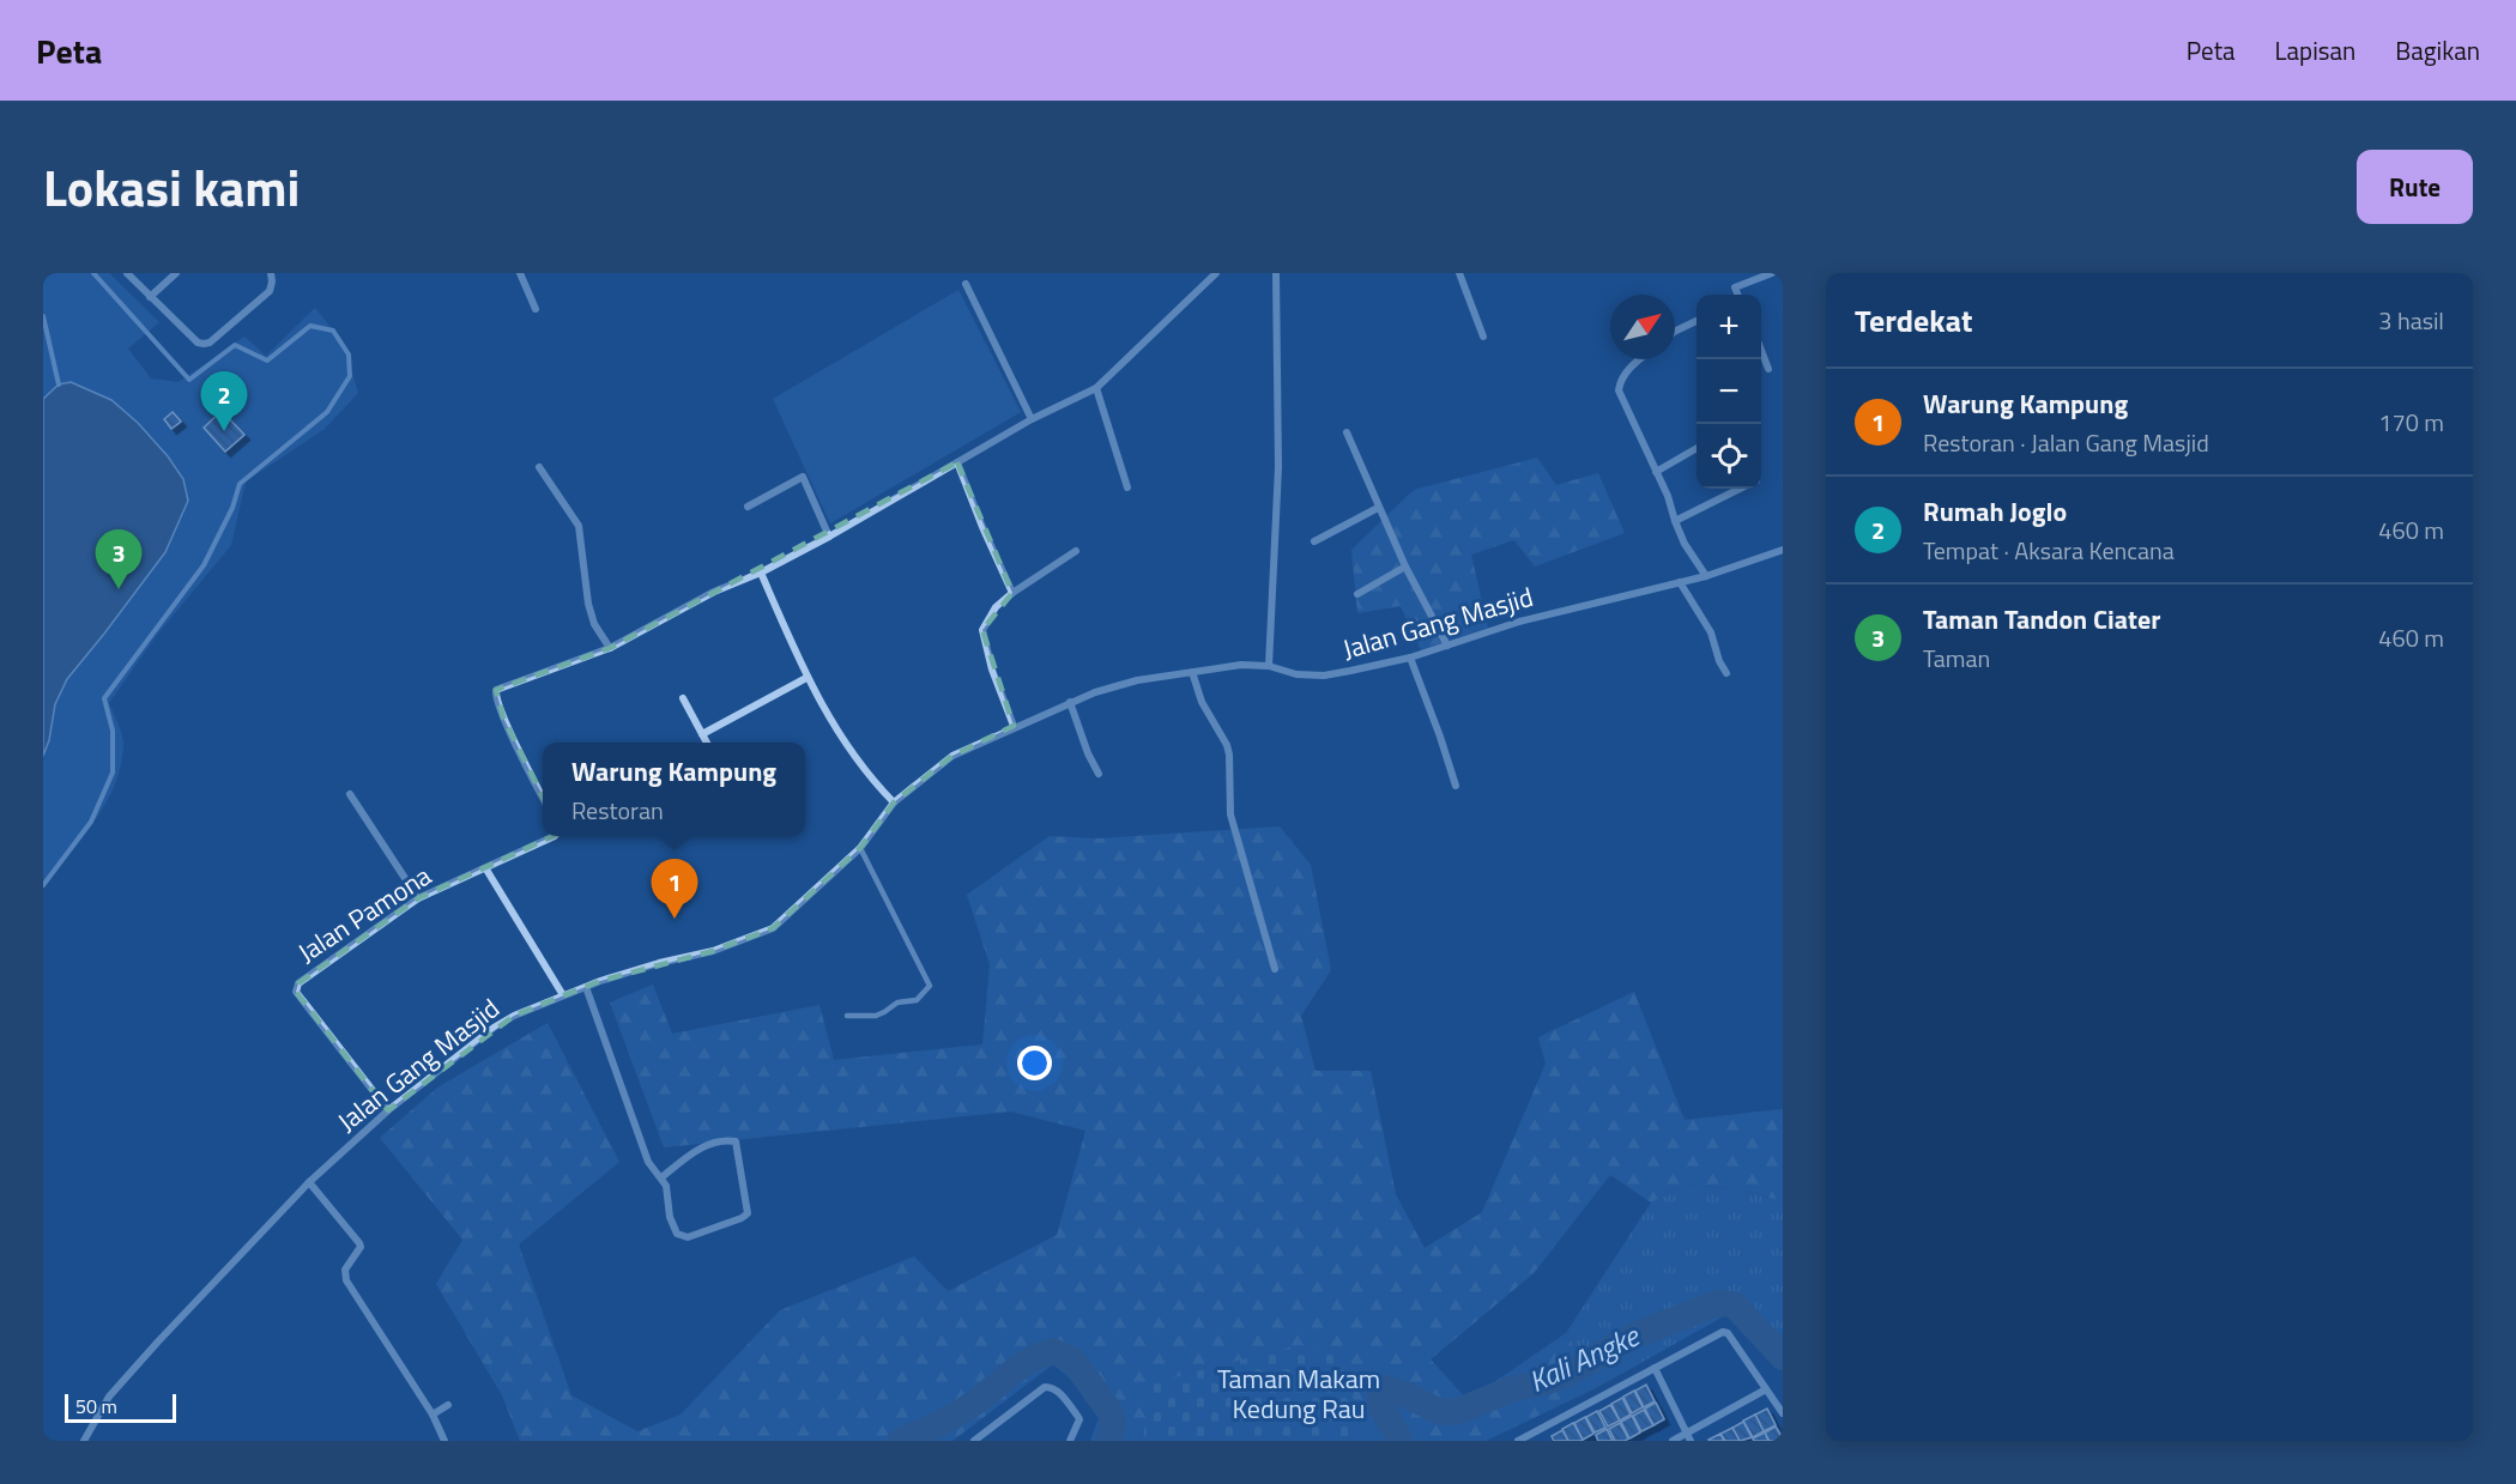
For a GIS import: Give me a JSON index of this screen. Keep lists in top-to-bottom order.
{
  "streets": {
    "street": ["Jalan Gang Masjid", "Jalan Pamona"]
  },
  "crossings": [
    ["Jalan Gang Masjid", "Jalan Pamona"]
  ],
  "water": ["Kali Angke"],
  "parks": ["Taman Makam Kedung Rau"],
  "scale_bar": "50 m",
  "north": "top right",
  "page": {
    "header": "Peta",
    "nav": ["Peta", "Lapisan", "Bagikan"],
    "title": "Lokasi kami",
    "buttons": "Rute",
    "heading": ["Terdekat", "3 hasil"],
    "map_buttons": ["+", "−"],
    "list": [
      {
        "mark": "1",
        "name": "Warung Kampung",
        "note": "Restoran · Jalan Gang Masjid",
        "value": "170 m"
      },
      {
        "mark": "2",
        "name": "Rumah Joglo",
        "note": "Tempat · Aksara Kencana",
        "value": "460 m"
      },
      {
        "mark": "3",
        "name": "Taman Tandon Ciater",
        "note": "Taman",
        "value": "460 m"
      }
    ],
    "pins": ["2", "3", "1"],
    "popup": ["Warung Kampung", "Restoran"],
    "scale": "50 m"
  }
}
